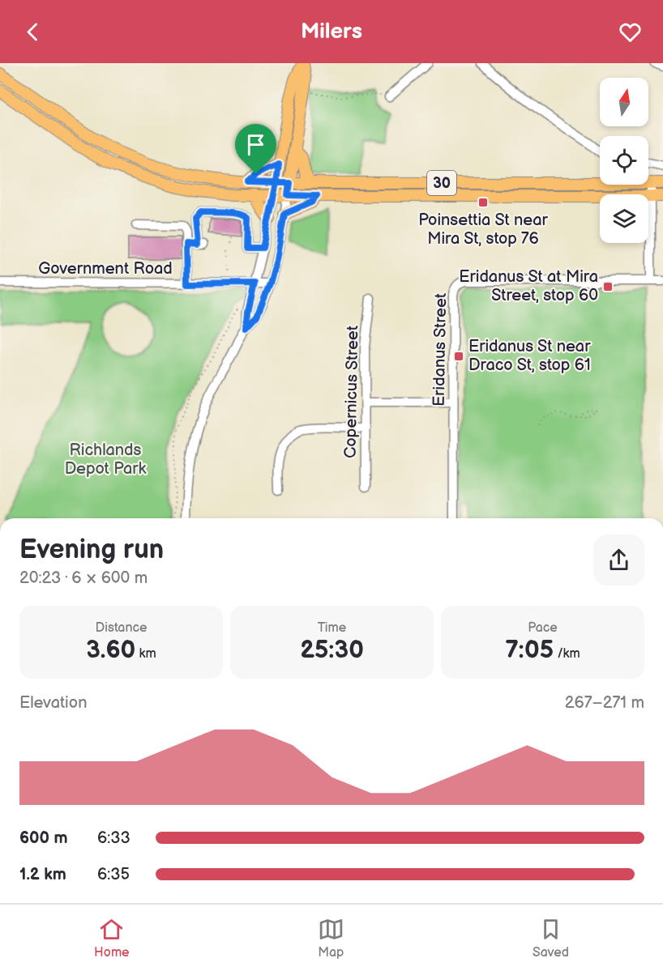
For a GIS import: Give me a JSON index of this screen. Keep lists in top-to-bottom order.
{
  "streets": {
    "main road": ["30"],
    "street": ["Government Road", "Eridanus Street", "Copernicus Street"]
  },
  "parks": ["Richlands Depot Park"],
  "places": {
    "transit": ["Poinsettia St near Mira St, stop 76", "Eridanus St at Mira Street, stop 60", "Eridanus St near Draco St, stop 61"]
  },
  "north": "top",
  "page": {
    "header": "Milers",
    "heading": ["Evening run", "20:23 · 6 × 600 m"],
    "stats": [
      ["Distance", "3.60 km"],
      ["Time", "25:30"],
      ["Pace", "7:05 /km"]
    ],
    "chart": ["Elevation", "267–271 m"],
    "list": [
      {
        "name": "600 m",
        "note": "6:33"
      },
      {
        "name": "1.2 km",
        "note": "6:35"
      }
    ],
    "tabs": ["Home", "Map", "Saved"]
  }
}
